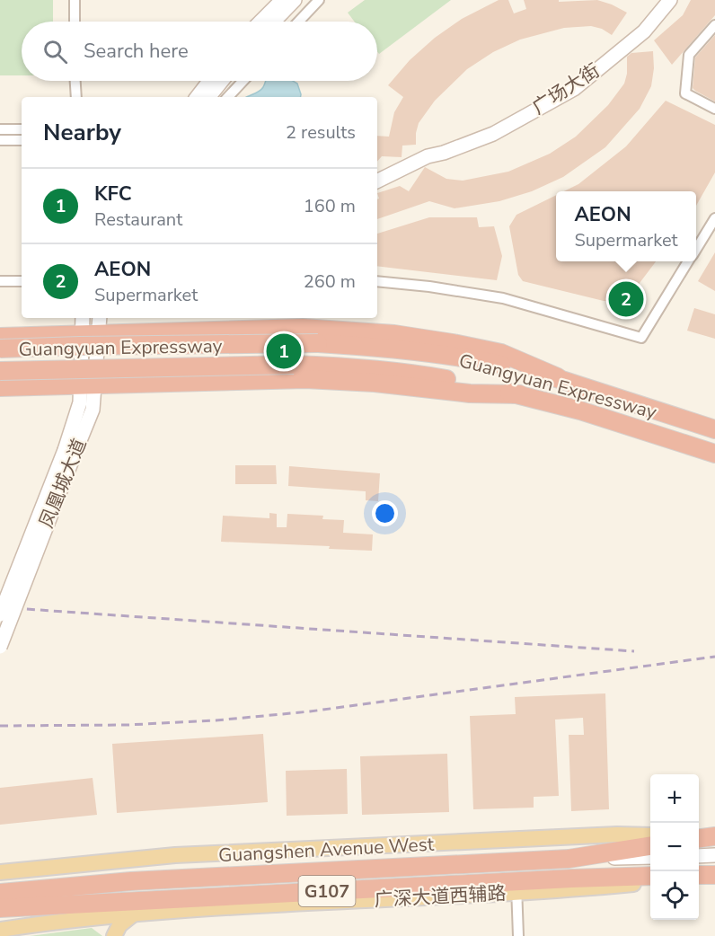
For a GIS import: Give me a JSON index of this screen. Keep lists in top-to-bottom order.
{
  "streets": {
    "highway": ["Guangyuan Expressway", "Guangshen Avenue West", "G107"],
    "main road": ["广场大街", "凤凰城大道", "广深大道西辅路"]
  },
  "crossings": [
    ["G107", "广深大道西辅路"]
  ],
  "page": {
    "search": "Search here",
    "heading": ["Nearby", "2 results"],
    "list": [
      {
        "mark": "1",
        "name": "KFC",
        "note": "Restaurant",
        "value": "160 m"
      },
      {
        "mark": "2",
        "name": "AEON",
        "note": "Supermarket",
        "value": "260 m"
      }
    ],
    "popup": ["AEON", "Supermarket"],
    "pins": ["2", "1"],
    "map_buttons": ["+", "−"]
  }
}
